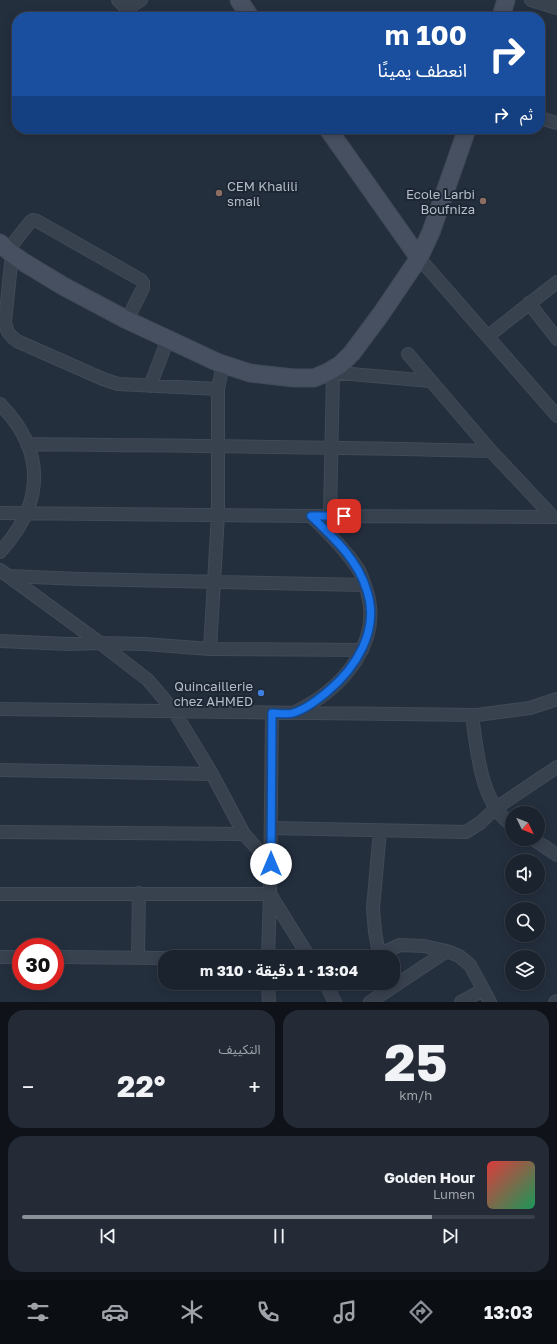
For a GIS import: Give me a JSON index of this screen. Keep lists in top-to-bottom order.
{
  "places": ["CEM Khalili smail", "Ecole Larbi Boufniza", "Quincaillerie chez AHMED"],
  "north": "bottom right",
  "page": {
    "turn": ["100 m", "انعطف يمينًا"],
    "then": "ثم",
    "limit": "30",
    "trip": "13:04 · 1 دقيقة · 310 m",
    "tile": [
      ["25", "km/h"],
      "التكييف"
    ],
    "heat": ["−", "22°", "+"],
    "song": ["Golden Hour", "Lumen"],
    "tabs": "13:03"
  }
}
